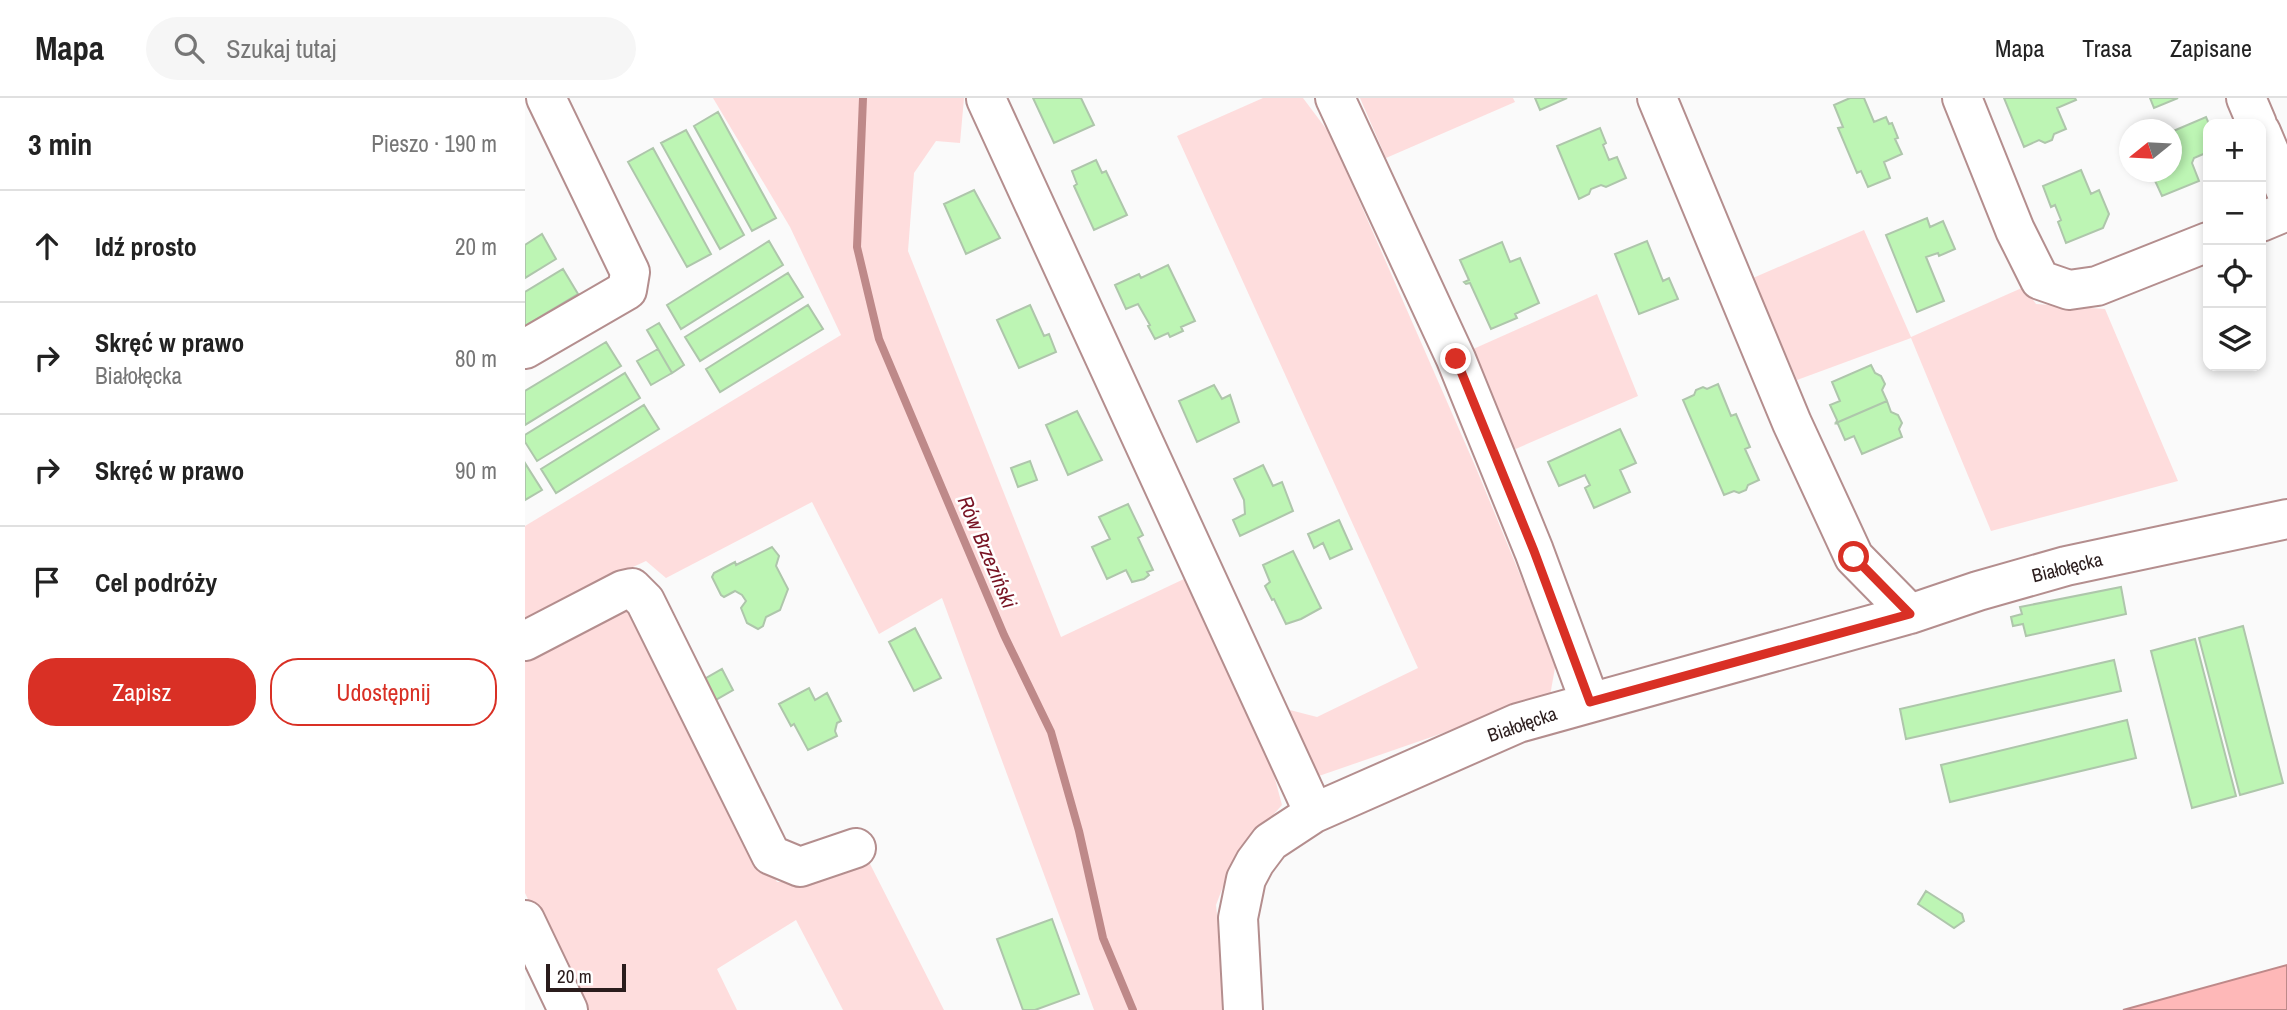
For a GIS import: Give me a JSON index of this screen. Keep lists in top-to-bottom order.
{
  "streets": {
    "street": ["Białołęcka"]
  },
  "water": ["Rów Brzeziński"],
  "scale_bar": "20 m",
  "north": "left",
  "page": {
    "header": "Mapa",
    "search": "Szukaj tutaj",
    "nav": ["Mapa", "Trasa", "Zapisane"],
    "heading": ["3 min", "Pieszo · 190 m"],
    "map_buttons": ["+", "−"],
    "list": [
      ["Idź prosto", "20 m"],
      ["Skręć w prawo", "Białołęcka", "80 m"],
      ["Skręć w prawo", "90 m"],
      "Cel podróży"
    ],
    "buttons": ["Zapisz", "Udostępnij"],
    "scale": "20 m"
  }
}
